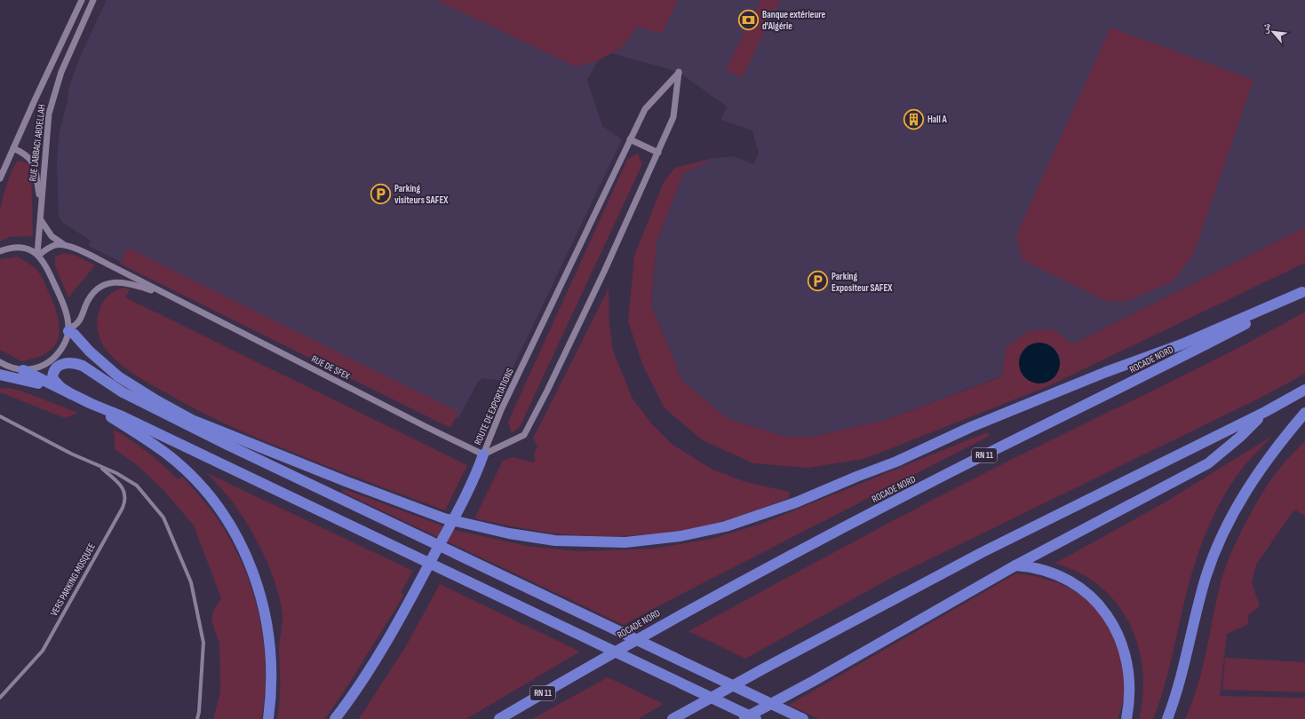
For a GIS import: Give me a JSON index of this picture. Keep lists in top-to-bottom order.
{
  "streets": {
    "highway": ["ROCADE NORD", "RN 11"],
    "street": [
      "RUE LABBACI ABDELLAH",
      "RUE DE SFEX",
      "ROUTE DE EXPORTATIONS",
      "VERS PARKING MOSQUEE"
    ]
  },
  "crossings": [
    ["RUE LABBACI ABDELLAH", "RUE DE SFEX"],
    ["RUE DE SFEX", "ROUTE DE EXPORTATIONS"]
  ],
  "places": {
    "bank": ["Banque extérieure d'Algérie"],
    "building": ["Hall A"],
    "parking": ["Parking visiteurs SAFEX", "Parking Expositeur SAFEX"]
  },
  "north": "top left"
}
